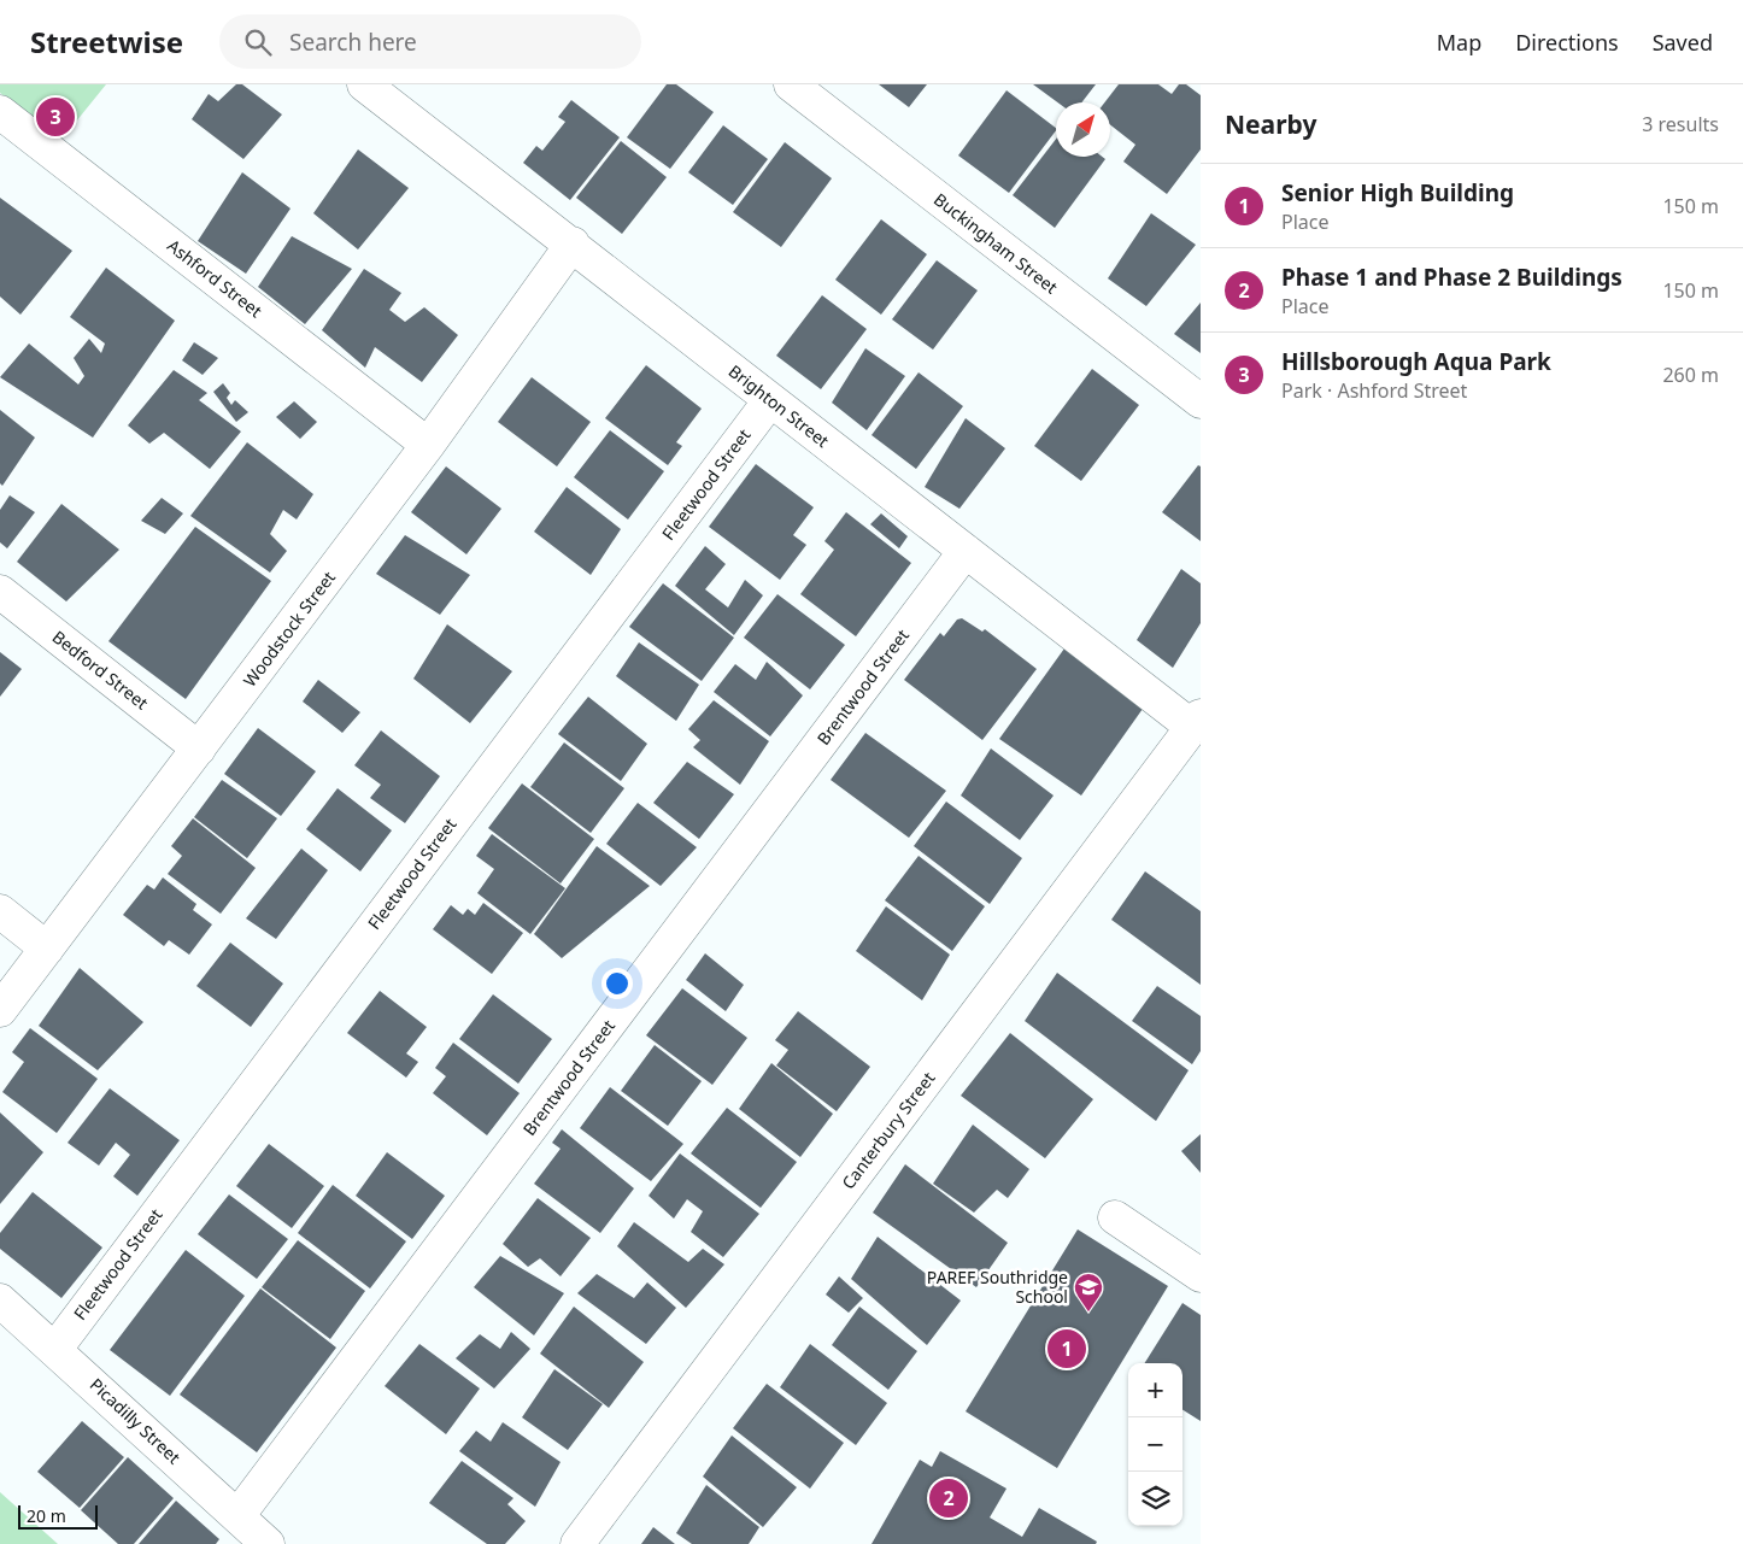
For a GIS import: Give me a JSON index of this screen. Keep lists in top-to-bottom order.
{
  "streets": {
    "street": [
      "Buckingham Street",
      "Ashford Street",
      "Brighton Street",
      "Fleetwood Street",
      "Woodstock Street",
      "Bedford Street",
      "Brentwood Street",
      "Canterbury Street",
      "Picadilly Street"
    ]
  },
  "crossings": [
    ["Ashford Street", "Woodstock Street"],
    ["Brighton Street", "Fleetwood Street"],
    ["Brighton Street", "Woodstock Street"],
    ["Brighton Street", "Brentwood Street"],
    ["Brighton Street", "Canterbury Street"],
    ["Fleetwood Street", "Picadilly Street"],
    ["Woodstock Street", "Bedford Street"],
    ["Brentwood Street", "Picadilly Street"]
  ],
  "places": {
    "school or university": ["PAREF Southridge School"]
  },
  "scale_bar": "20 m",
  "north": "top right",
  "page": {
    "header": "Streetwise",
    "search": "Search here",
    "nav": ["Map", "Directions", "Saved"],
    "heading": ["Nearby", "3 results"],
    "pins": ["3", "1", "2"],
    "list": [
      {
        "mark": "1",
        "name": "Senior High Building",
        "note": "Place",
        "value": "150 m"
      },
      {
        "mark": "2",
        "name": "Phase 1 and Phase 2 Buildings",
        "note": "Place",
        "value": "150 m"
      },
      {
        "mark": "3",
        "name": "Hillsborough Aqua Park",
        "note": "Park · Ashford Street",
        "value": "260 m"
      }
    ],
    "map_buttons": ["+", "−"],
    "scale": "20 m"
  }
}
